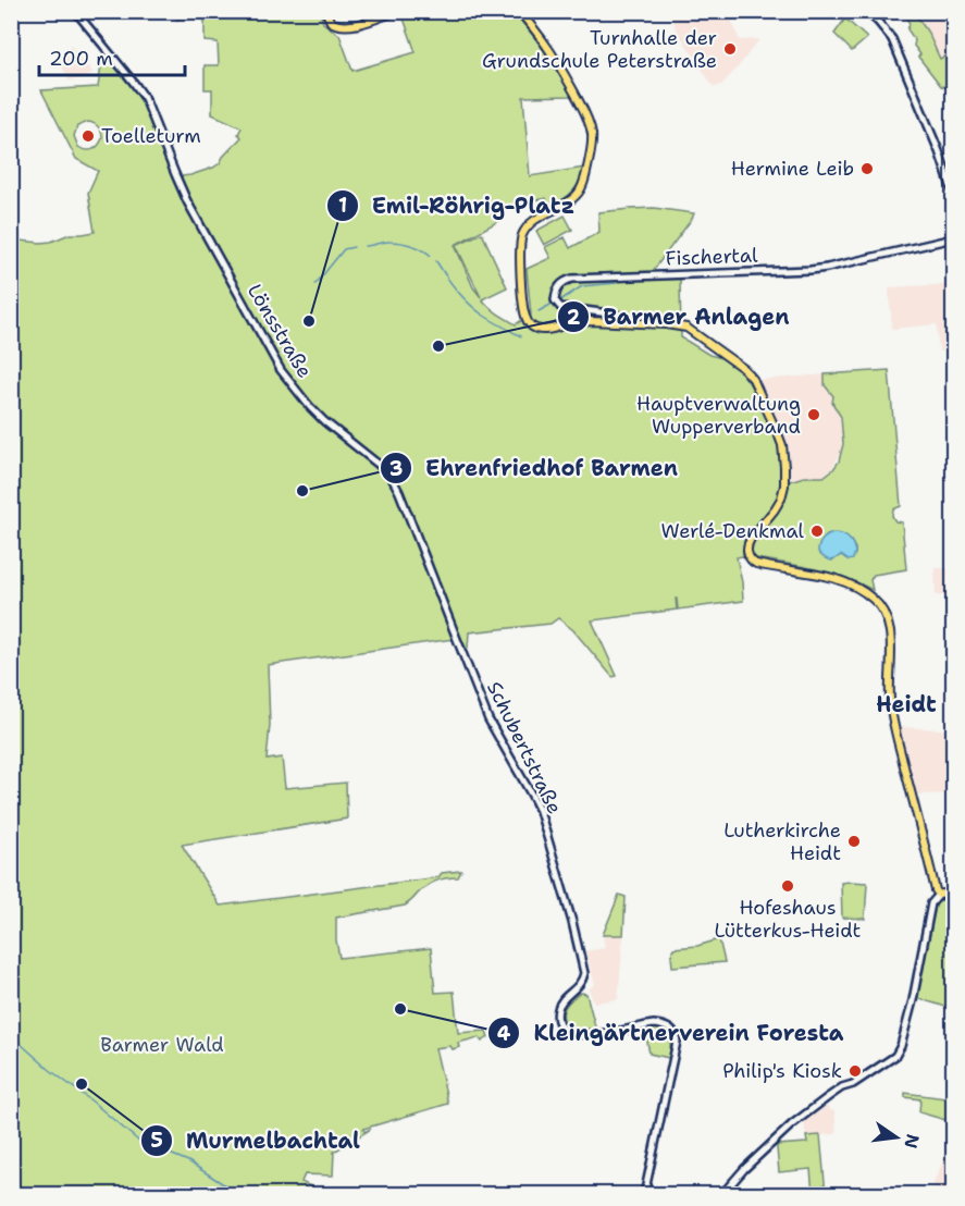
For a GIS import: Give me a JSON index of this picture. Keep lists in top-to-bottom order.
{
  "streets": {
    "street": ["Fischertal", "Lönsstraße", "Schubertstraße"]
  },
  "crossings": [
    ["Lönsstraße", "Schubertstraße"]
  ],
  "districts": ["Heidt"],
  "parks": ["Barmer Wald"],
  "places": [
    "Turnhalle der Grundschule Peterstraße",
    "Toelleturm",
    "Hermine Leib",
    "Emil-Röhrig-Platz",
    "Barmer Anlagen",
    "Hauptverwaltung Wupperverband",
    "Ehrenfriedhof Barmen",
    "Werlé-Denkmal",
    "Lutherkirche Heidt",
    "Hofeshaus Lütterkus-Heidt",
    "Kleingärtnerverein Foresta",
    "Philip's Kiosk",
    "Murmelbachtal"
  ],
  "scale_bar": "200 m",
  "north": "right"
}
